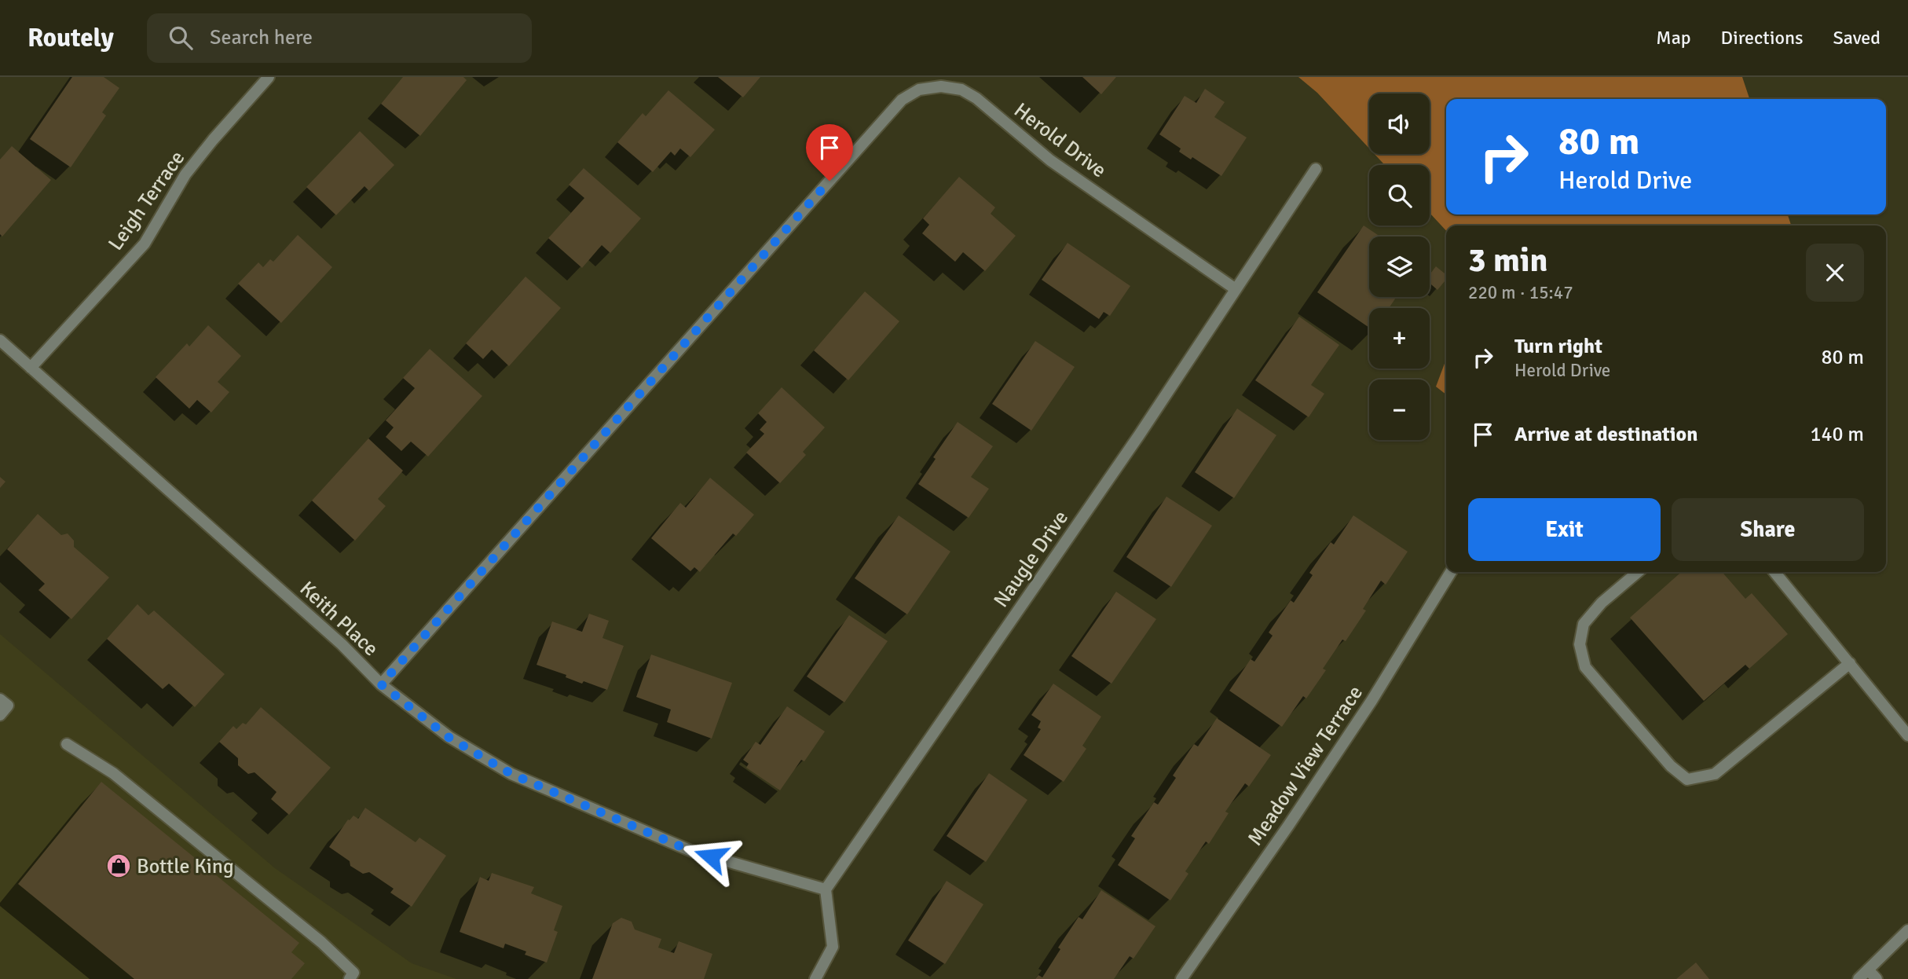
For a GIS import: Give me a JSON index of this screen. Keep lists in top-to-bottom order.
{
  "streets": {
    "street": [
      "Herold Drive",
      "Leigh Terrace",
      "Naugle Drive",
      "Keith Place",
      "Meadow View Terrace"
    ]
  },
  "crossings": [
    ["Herold Drive", "Naugle Drive"],
    ["Herold Drive", "Keith Place"],
    ["Leigh Terrace", "Keith Place"],
    ["Naugle Drive", "Keith Place"]
  ],
  "places": {
    "shop": ["Bottle King"]
  },
  "page": {
    "header": "Routely",
    "search": "Search here",
    "nav": ["Map", "Directions", "Saved"],
    "map_buttons": ["+", "−"],
    "turn": ["80 m", "Herold Drive"],
    "heading": ["3 min", "220 m · 15:47"],
    "list": [
      {
        "name": "Turn right",
        "note": "Herold Drive",
        "value": "80 m"
      },
      {
        "name": "Arrive at destination",
        "value": "140 m"
      }
    ],
    "buttons": ["Exit", "Share"]
  }
}
